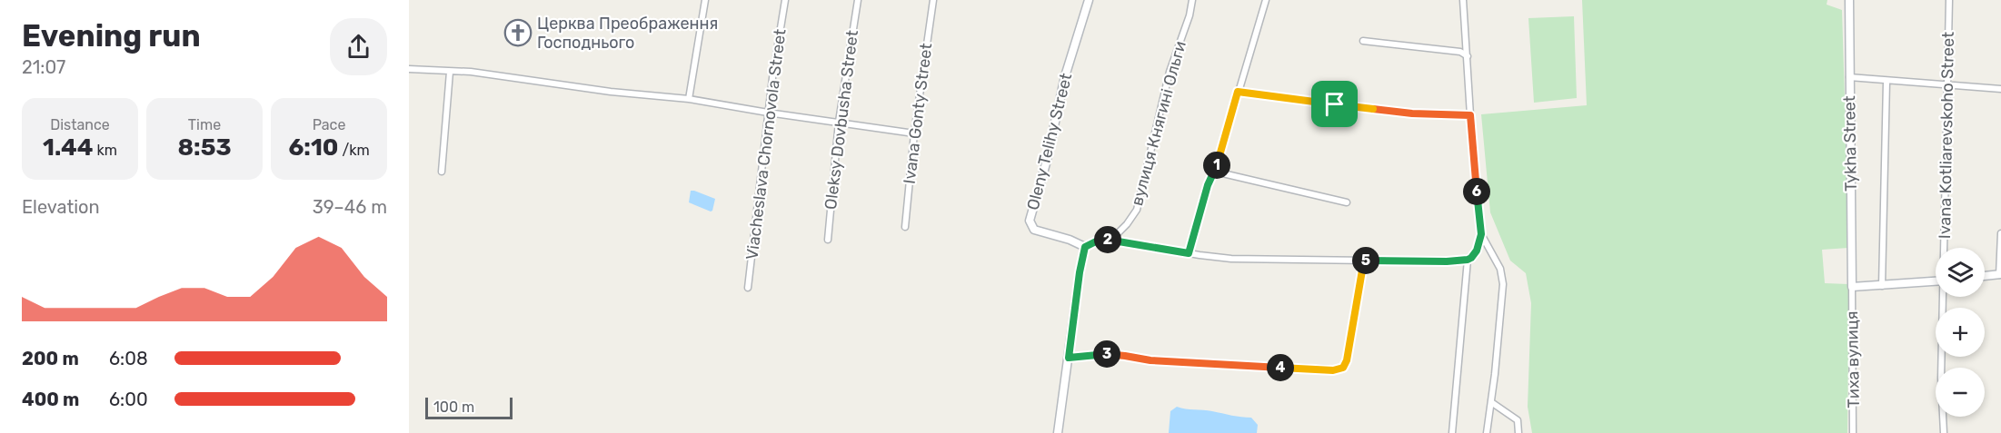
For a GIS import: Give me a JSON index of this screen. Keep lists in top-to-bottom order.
{
  "streets": {
    "street": [
      "Ivana Gonty Street",
      "Oleksy Dovbusha Street",
      "вулиця Княгині Ольги",
      "Ivana Kotliarevskoho Street",
      "Oleny Telihy Street",
      "Tykha Street",
      "Viacheslava Chornovola Street",
      "Тиха вулиця"
    ]
  },
  "crossings": [
    ["Tykha Street", "Тиха вулиця"]
  ],
  "places": {
    "church": ["Церква Преображення Господнього"]
  },
  "scale_bar": "100 m",
  "page": {
    "heading": ["Evening run", "21:07"],
    "stats": [
      ["Distance", "1.44 km"],
      ["Time", "8:53"],
      ["Pace", "6:10 /km"]
    ],
    "pins": [
      "1",
      "6",
      "2",
      "5",
      "3",
      "4"
    ],
    "chart": ["Elevation", "39–46 m"],
    "map_buttons": ["+", "−"],
    "list": [
      {
        "name": "200 m",
        "note": "6:08"
      },
      {
        "name": "400 m",
        "note": "6:00"
      }
    ],
    "scale": "100 m"
  }
}
